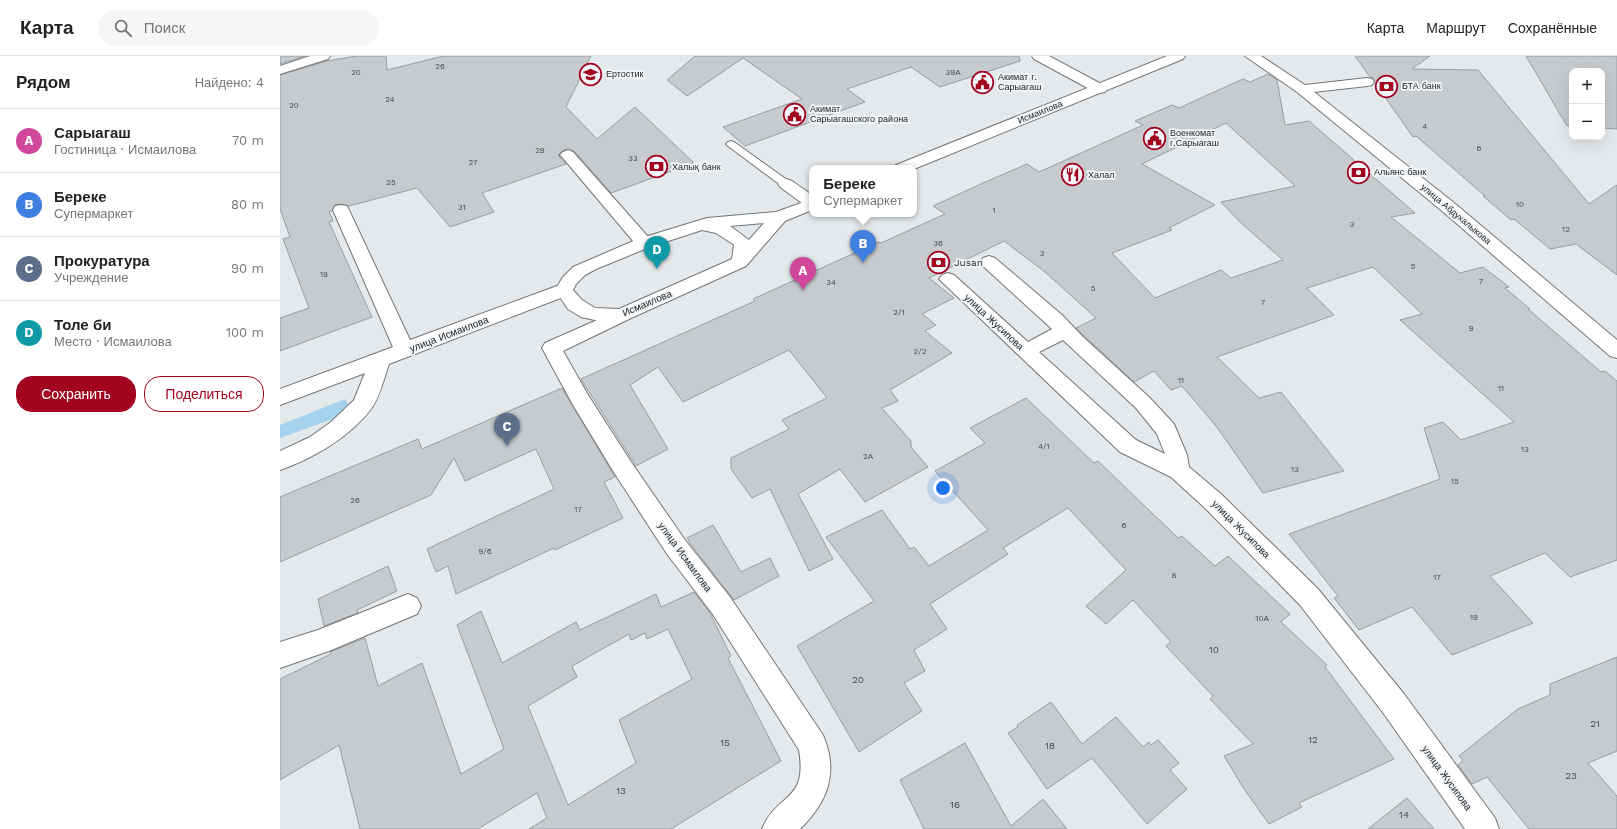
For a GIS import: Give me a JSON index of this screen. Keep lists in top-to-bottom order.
{
  "streets": {
    "street": [
      "Исмаилова",
      "улица Абдухалыкова",
      "улица Жусипова",
      "улица Исмаилова"
    ]
  },
  "crossings": [
    ["Исмаилова", "улица Исмаилова"]
  ],
  "places": {
    "school or university": ["Ертостик"],
    "public building": ["Акимат г. Сарыагаш", "Акимат Сарыагашского района", "Военкомат г.Сарыагаш"],
    "bank": [
      "БТА банк",
      "Халық банк",
      "Альянс банк",
      "Jusan"
    ],
    "restaurant": ["Халал"]
  },
  "house_numbers": [
    "26",
    "20",
    "39А",
    "24",
    "20",
    "4",
    "6",
    "29",
    "33",
    "27",
    "25",
    "10",
    "31",
    "1",
    "3",
    "12",
    "36",
    "3",
    "5",
    "19",
    "7",
    "34",
    "5",
    "7",
    "2/1",
    "9",
    "2/2",
    "11",
    "11",
    "4/1",
    "13",
    "2А",
    "13",
    "15",
    "26",
    "17",
    "6",
    "9/6",
    "8",
    "17",
    "19",
    "10А",
    "10",
    "20",
    "21",
    "12",
    "15",
    "18",
    "23",
    "13",
    "16",
    "14"
  ],
  "page": {
    "header": "Карта",
    "search": "Поиск",
    "nav": ["Карта", "Маршрут", "Сохранённые"],
    "heading": ["Рядом", "Найдено: 4"],
    "map_buttons": ["+", "−"],
    "list": [
      {
        "mark": "A",
        "name": "Сарыагаш",
        "note": "Гостиница · Исмаилова",
        "value": "70 m"
      },
      {
        "mark": "B",
        "name": "Береке",
        "note": "Супермаркет",
        "value": "80 m"
      },
      {
        "mark": "C",
        "name": "Прокуратура",
        "note": "Учреждение",
        "value": "90 m"
      },
      {
        "mark": "D",
        "name": "Толе би",
        "note": "Место · Исмаилова",
        "value": "100 m"
      }
    ],
    "popup": ["Береке", "Супермаркет"],
    "pins": [
      "B",
      "D",
      "A",
      "C"
    ],
    "buttons": ["Сохранить", "Поделиться"]
  }
}
